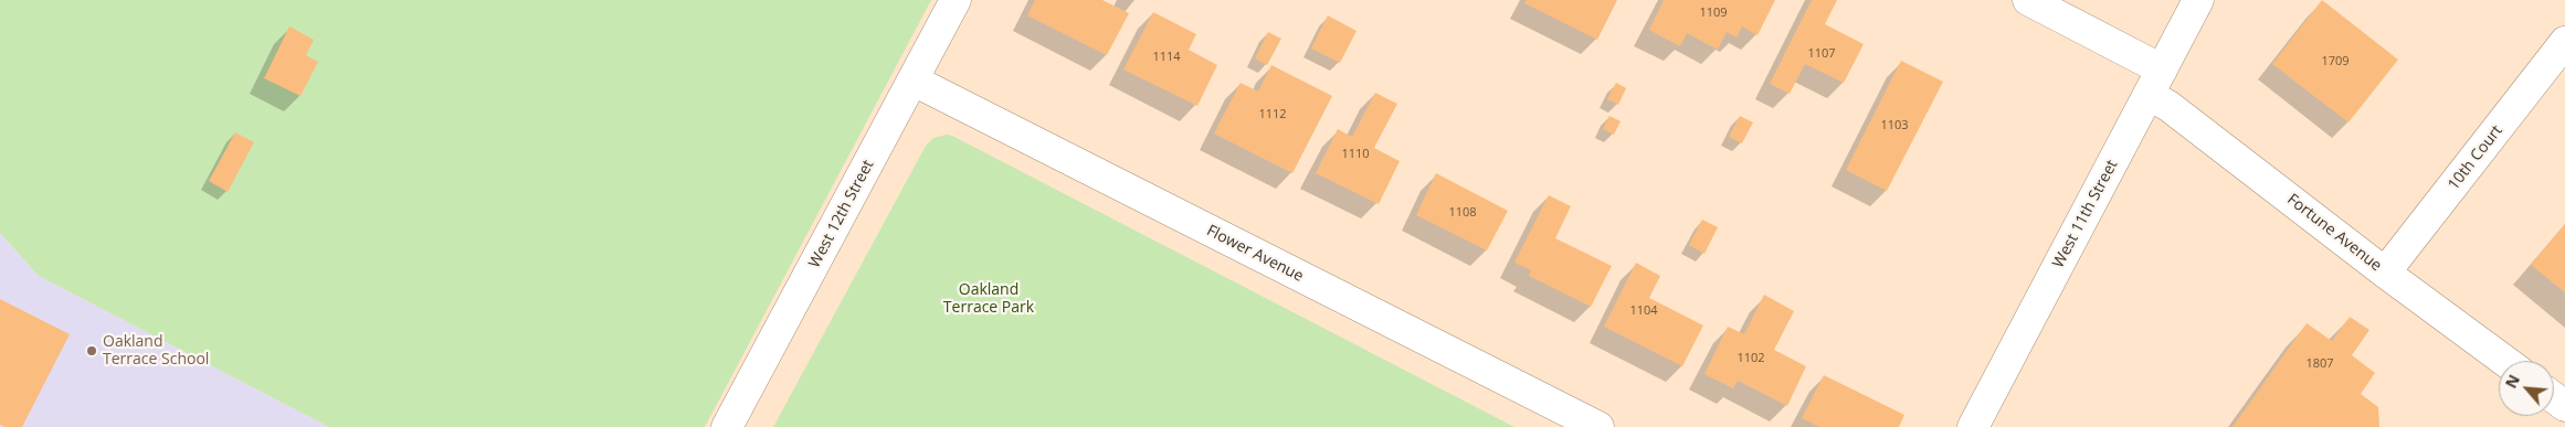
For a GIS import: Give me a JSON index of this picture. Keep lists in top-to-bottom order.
{
  "streets": {
    "street": [
      "10th Court",
      "West 12th Street",
      "West 11th Street",
      "Fortune Avenue",
      "Flower Avenue"
    ]
  },
  "crossings": [
    ["10th Court", "Fortune Avenue"],
    ["West 12th Street", "Flower Avenue"],
    ["West 11th Street", "Fortune Avenue"]
  ],
  "parks": ["Oakland Terrace Park"],
  "places": ["Oakland Terrace School"],
  "house_numbers": [
    "1109",
    "1107",
    "1114",
    "1709",
    "1112",
    "1103",
    "1110",
    "1108",
    "1104",
    "1102",
    "1807"
  ],
  "north": "top left"
}
